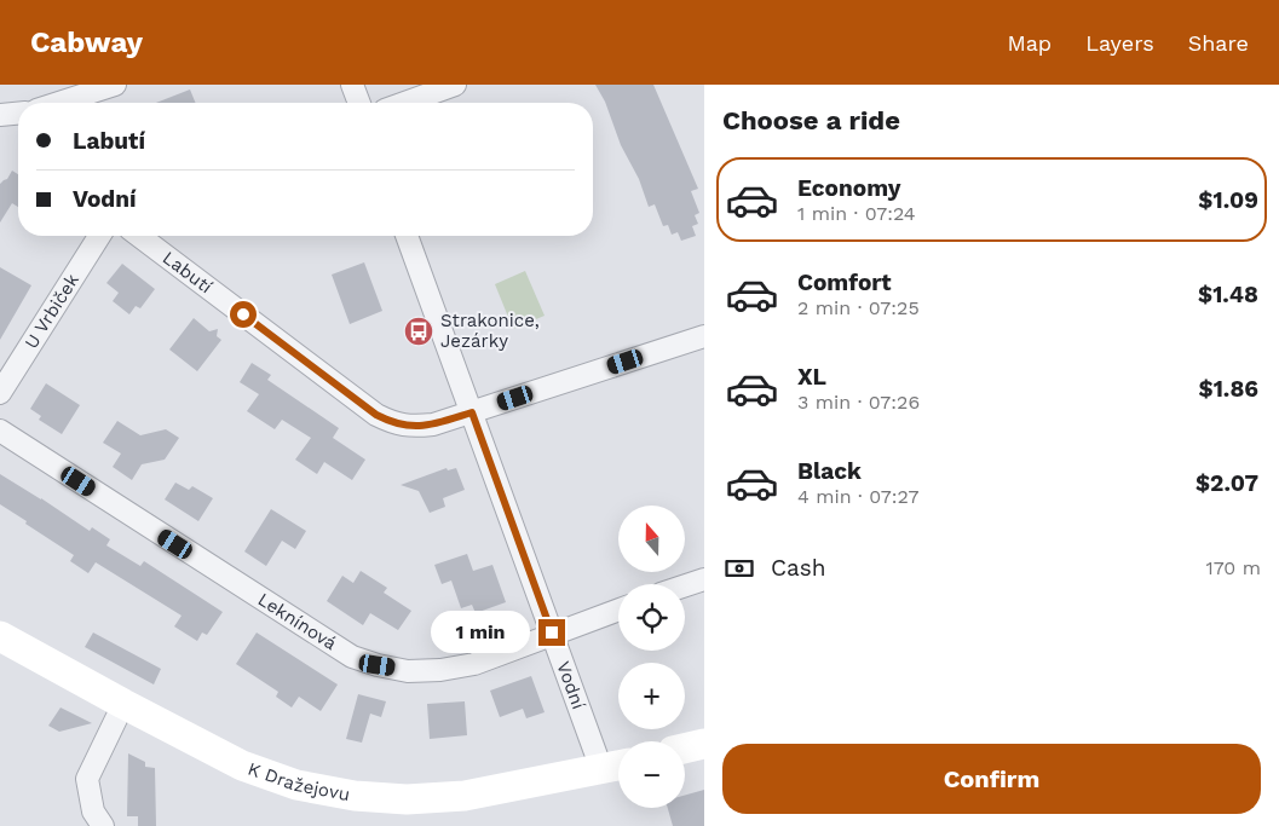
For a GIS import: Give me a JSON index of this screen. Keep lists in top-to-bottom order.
{
  "streets": {
    "street": [
      "Labutí",
      "U Vrbiček",
      "Leknínová",
      "Vodní",
      "K Dražejovu"
    ]
  },
  "crossings": [
    ["Labutí", "Vodní"],
    ["Leknínová", "Vodní"],
    ["Vodní", "K Dražejovu"]
  ],
  "places": {
    "bus stop": ["Strakonice, Jezárky"]
  },
  "north": "top",
  "page": {
    "header": "Cabway",
    "nav": ["Map", "Layers", "Share"],
    "heading": "Choose a ride",
    "banner": ["Labutí", "Vodní"],
    "list": [
      {
        "name": "Economy",
        "note": "1 min · 07:24",
        "value": "$1.09"
      },
      {
        "name": "Comfort",
        "note": "2 min · 07:25",
        "value": "$1.48"
      },
      {
        "name": "XL",
        "note": "3 min · 07:26",
        "value": "$1.86"
      },
      {
        "name": "Black",
        "note": "4 min · 07:27",
        "value": "$2.07"
      }
    ],
    "map_buttons": ["+", "−"],
    "pay": ["Cash", "170 m"],
    "bubble": "1 min",
    "buttons": "Confirm"
  }
}
